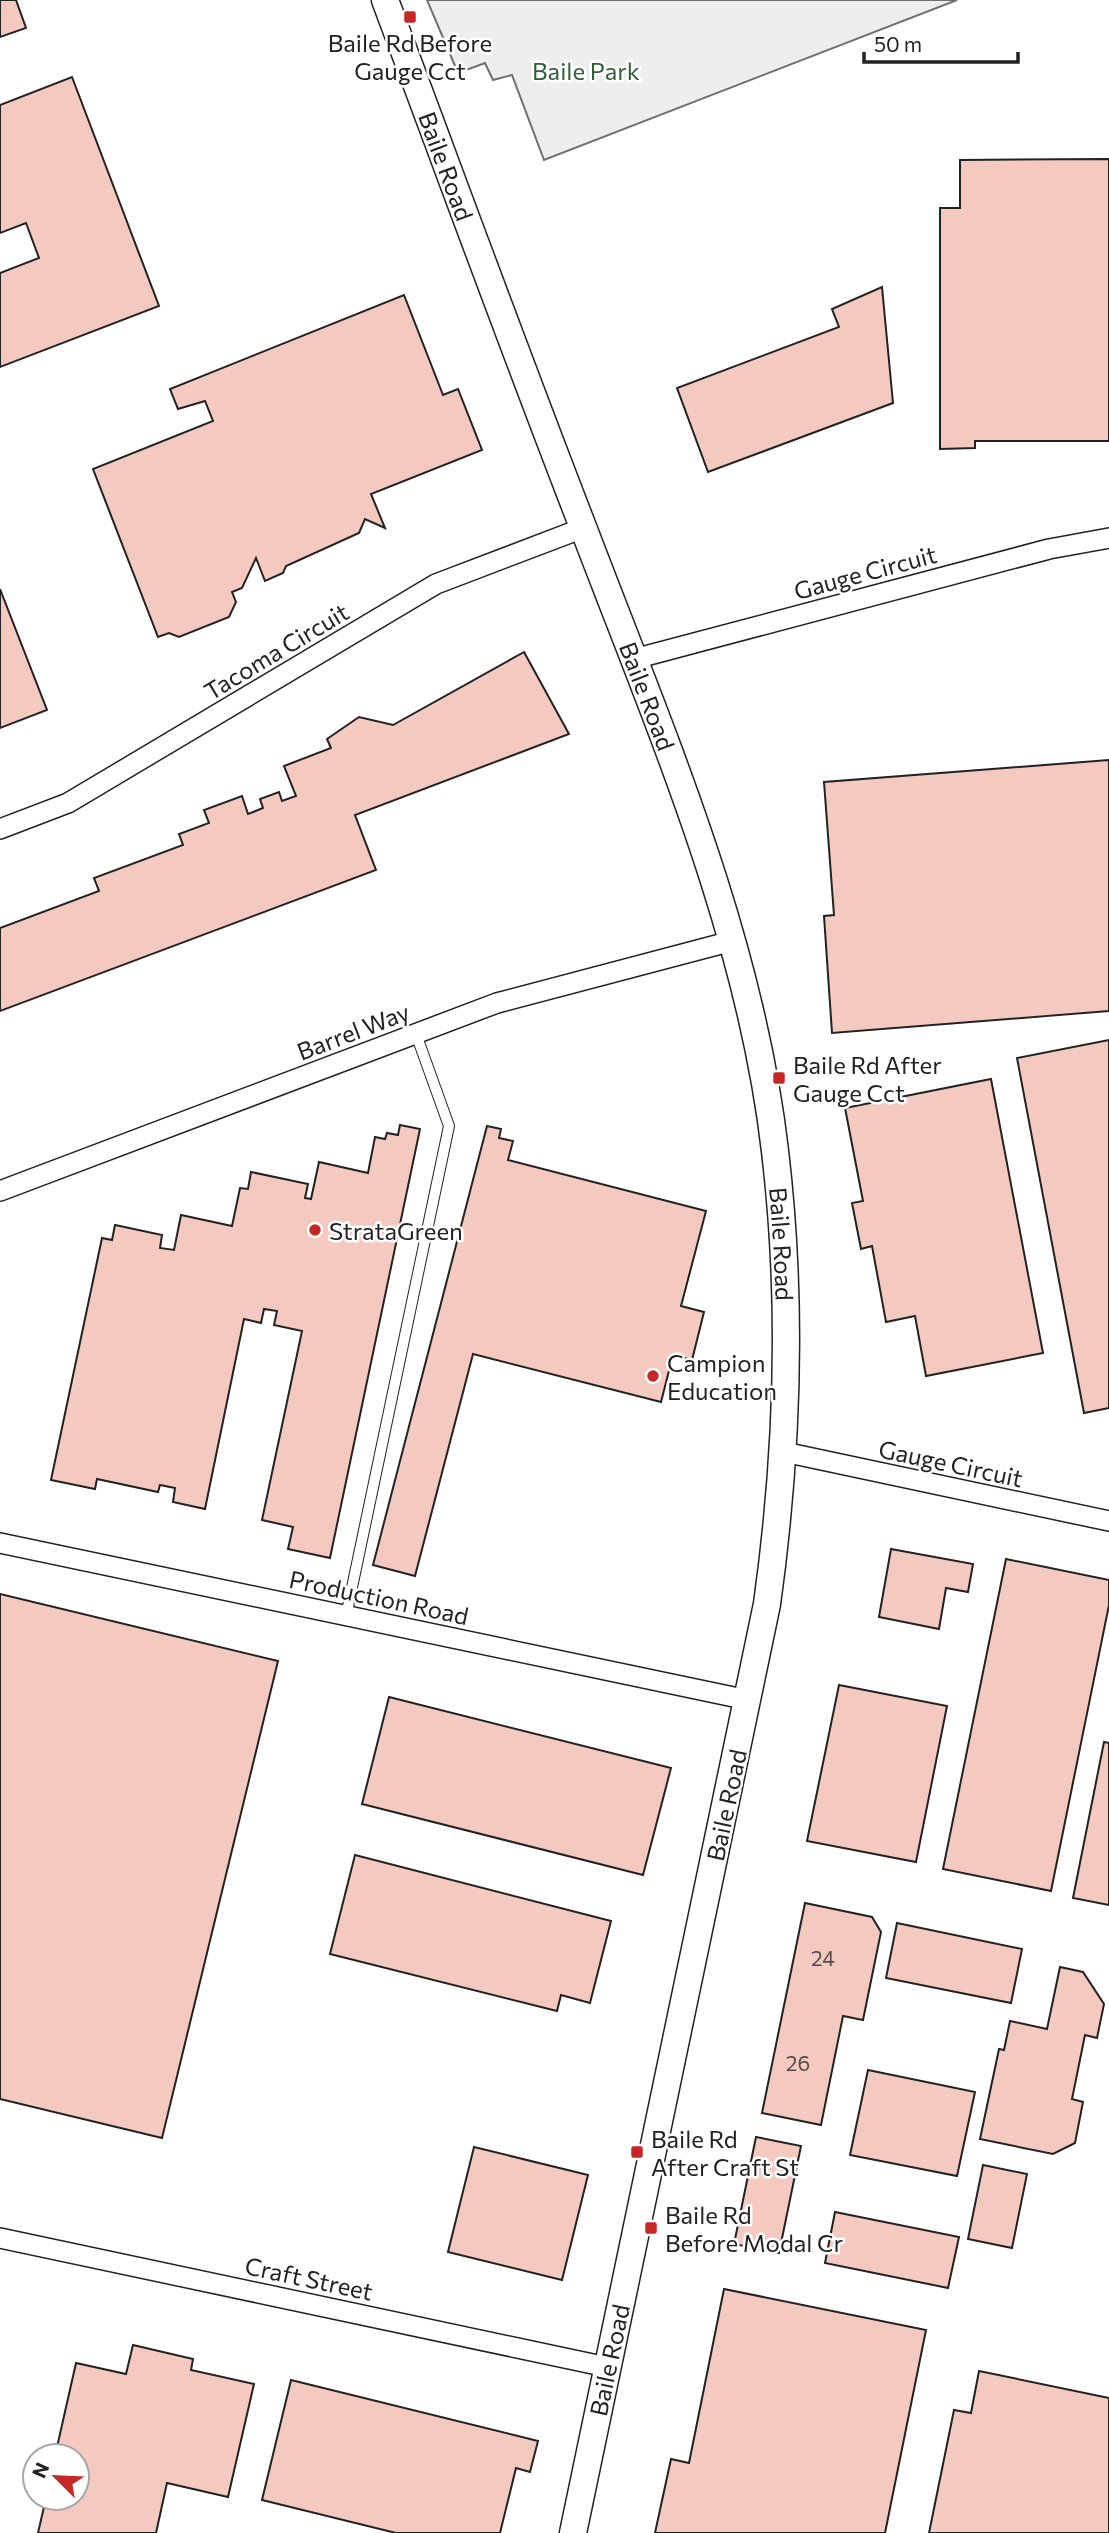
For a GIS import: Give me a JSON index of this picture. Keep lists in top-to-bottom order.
{
  "streets": {
    "street": [
      "Baile Road",
      "Gauge Circuit",
      "Tacoma Circuit",
      "Barrel Way",
      "Production Road",
      "Craft Street"
    ]
  },
  "crossings": [
    ["Baile Road", "Gauge Circuit"],
    ["Baile Road", "Tacoma Circuit"],
    ["Baile Road", "Barrel Way"],
    ["Baile Road", "Production Road"],
    ["Baile Road", "Craft Street"]
  ],
  "parks": ["Baile Park"],
  "places": {
    "transit": [
      "Baile Rd Before Gauge Cct",
      "Baile Rd After Gauge Cct",
      "Baile Rd After Craft St",
      "Baile Rd Before Modal Cr"
    ],
    "other": ["StrataGreen", "Campion Education"]
  },
  "house_numbers": ["24", "26"],
  "scale_bar": "50 m",
  "north": "top left"
}
